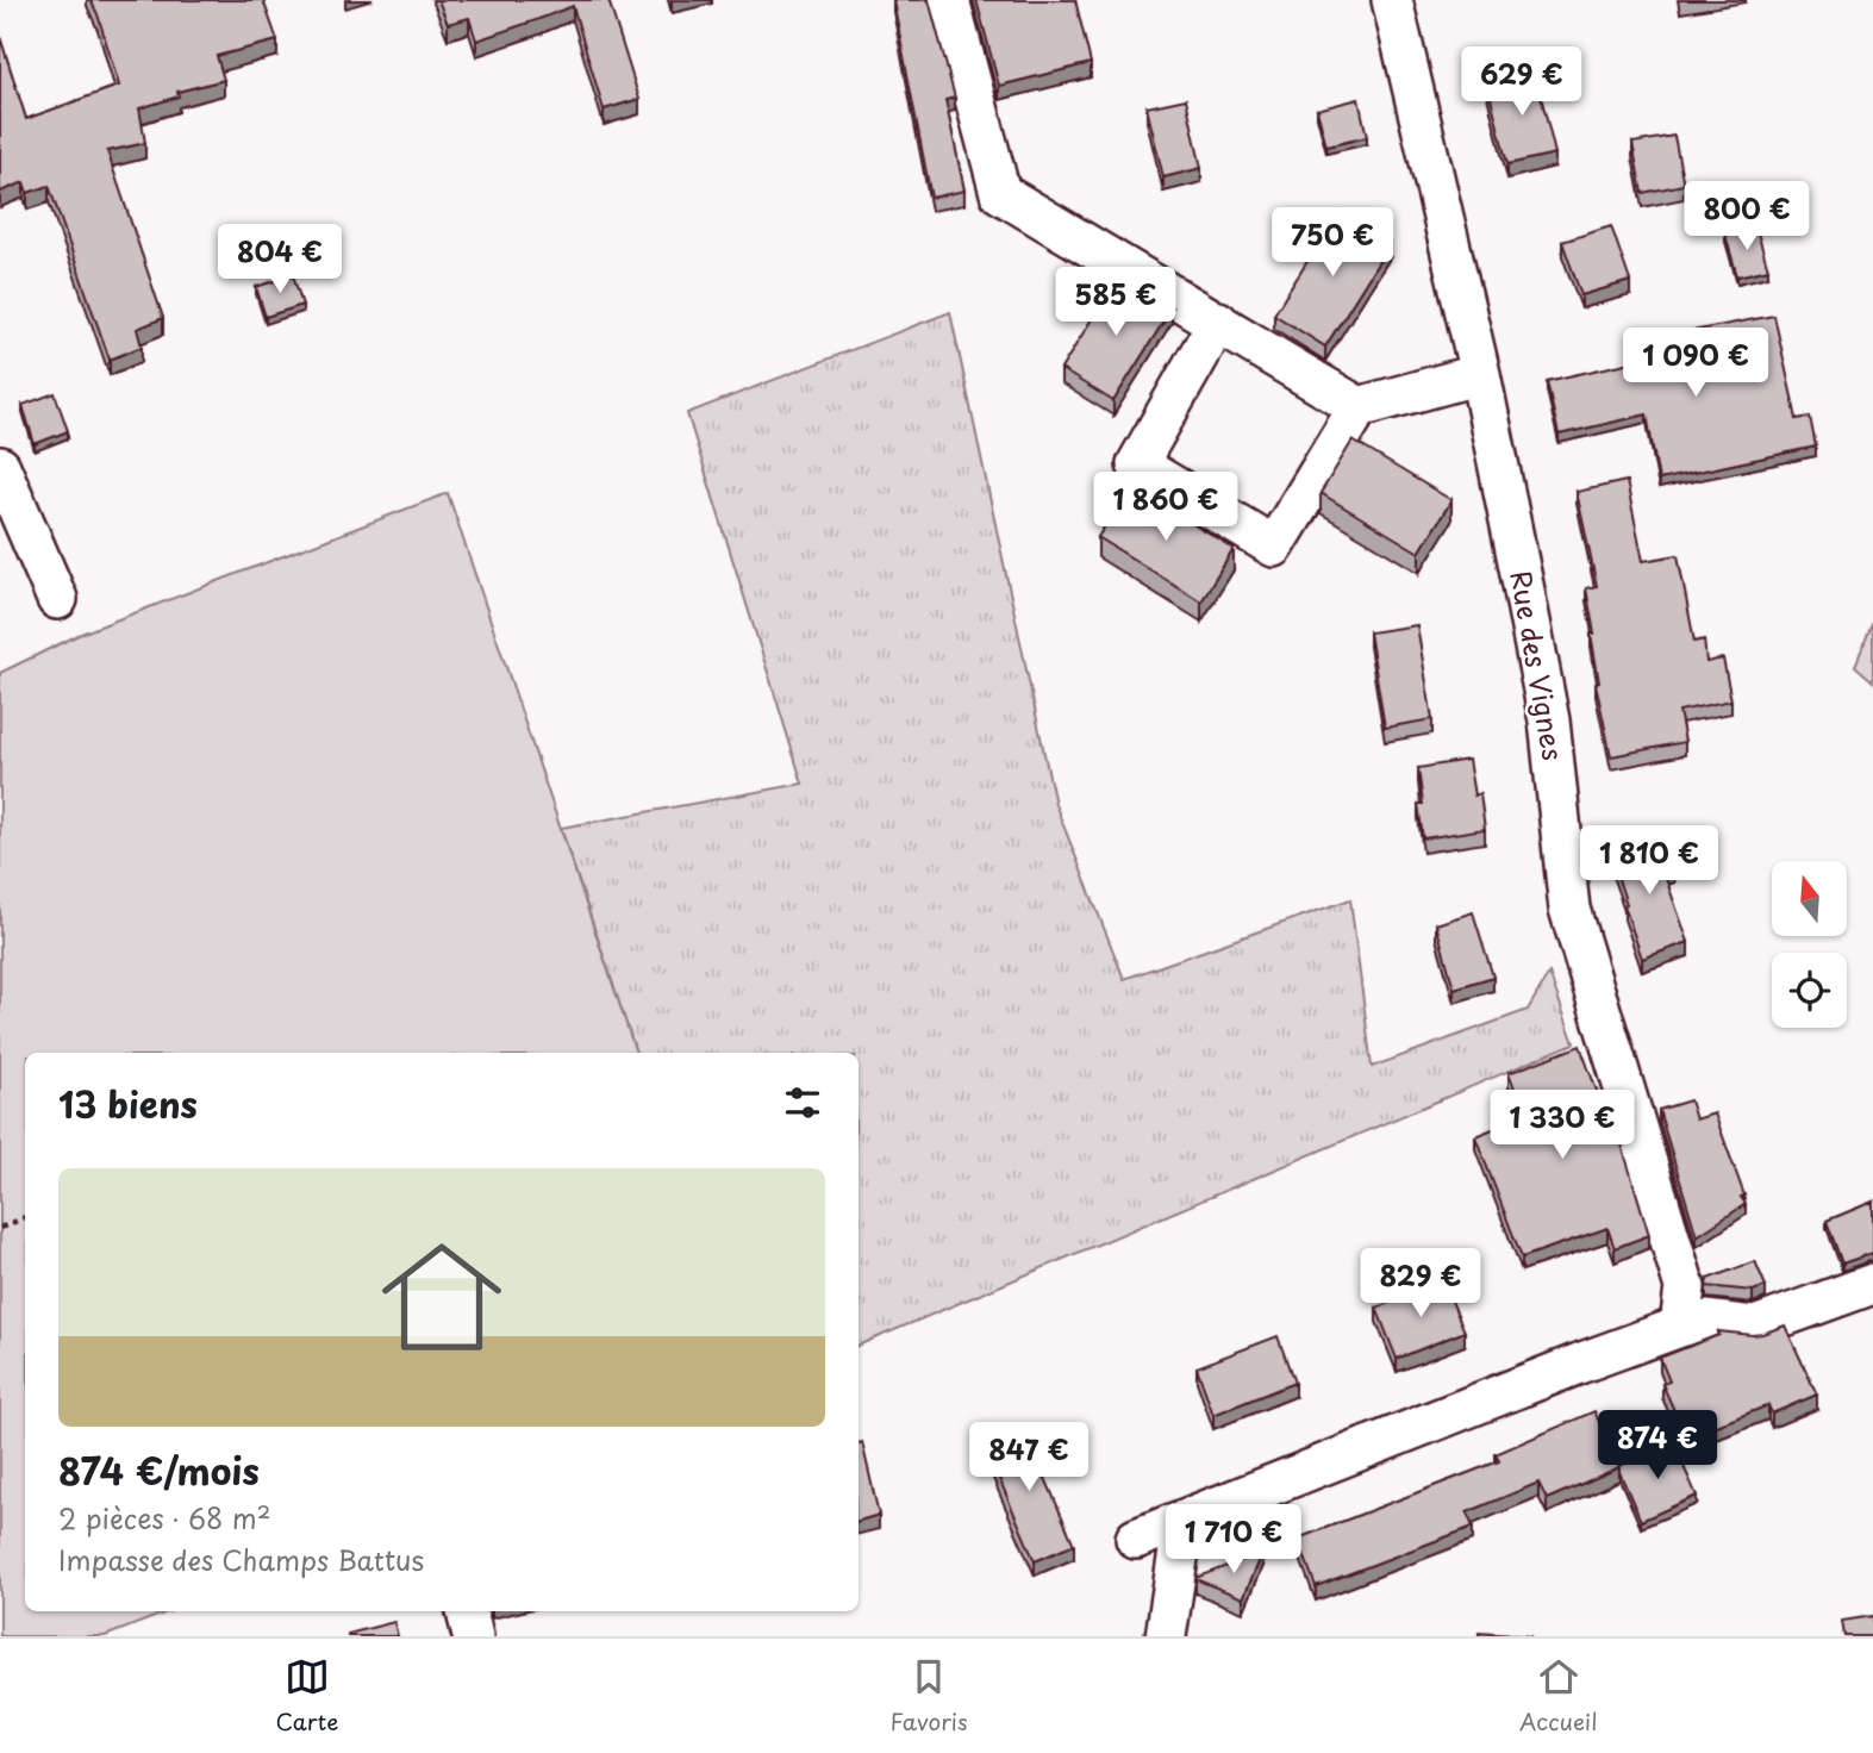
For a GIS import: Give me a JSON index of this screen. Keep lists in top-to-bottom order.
{
  "streets": {
    "street": ["Rue des Vignes"]
  },
  "north": "top",
  "page": {
    "price": [
      "629 €",
      "800 €",
      "750 €",
      "804 €",
      "585 €",
      "1 090 €",
      "1 860 €",
      "1 810 €",
      "1 330 €",
      "829 €",
      "874 €",
      "847 €",
      "1 710 €"
    ],
    "heading": "13 biens",
    "list": [
      {
        "name": "874 €/mois",
        "note": "2 pièces · 68 m² · Impasse des Champs Battus"
      }
    ],
    "tabs": ["Carte", "Favoris", "Accueil"]
  }
}
